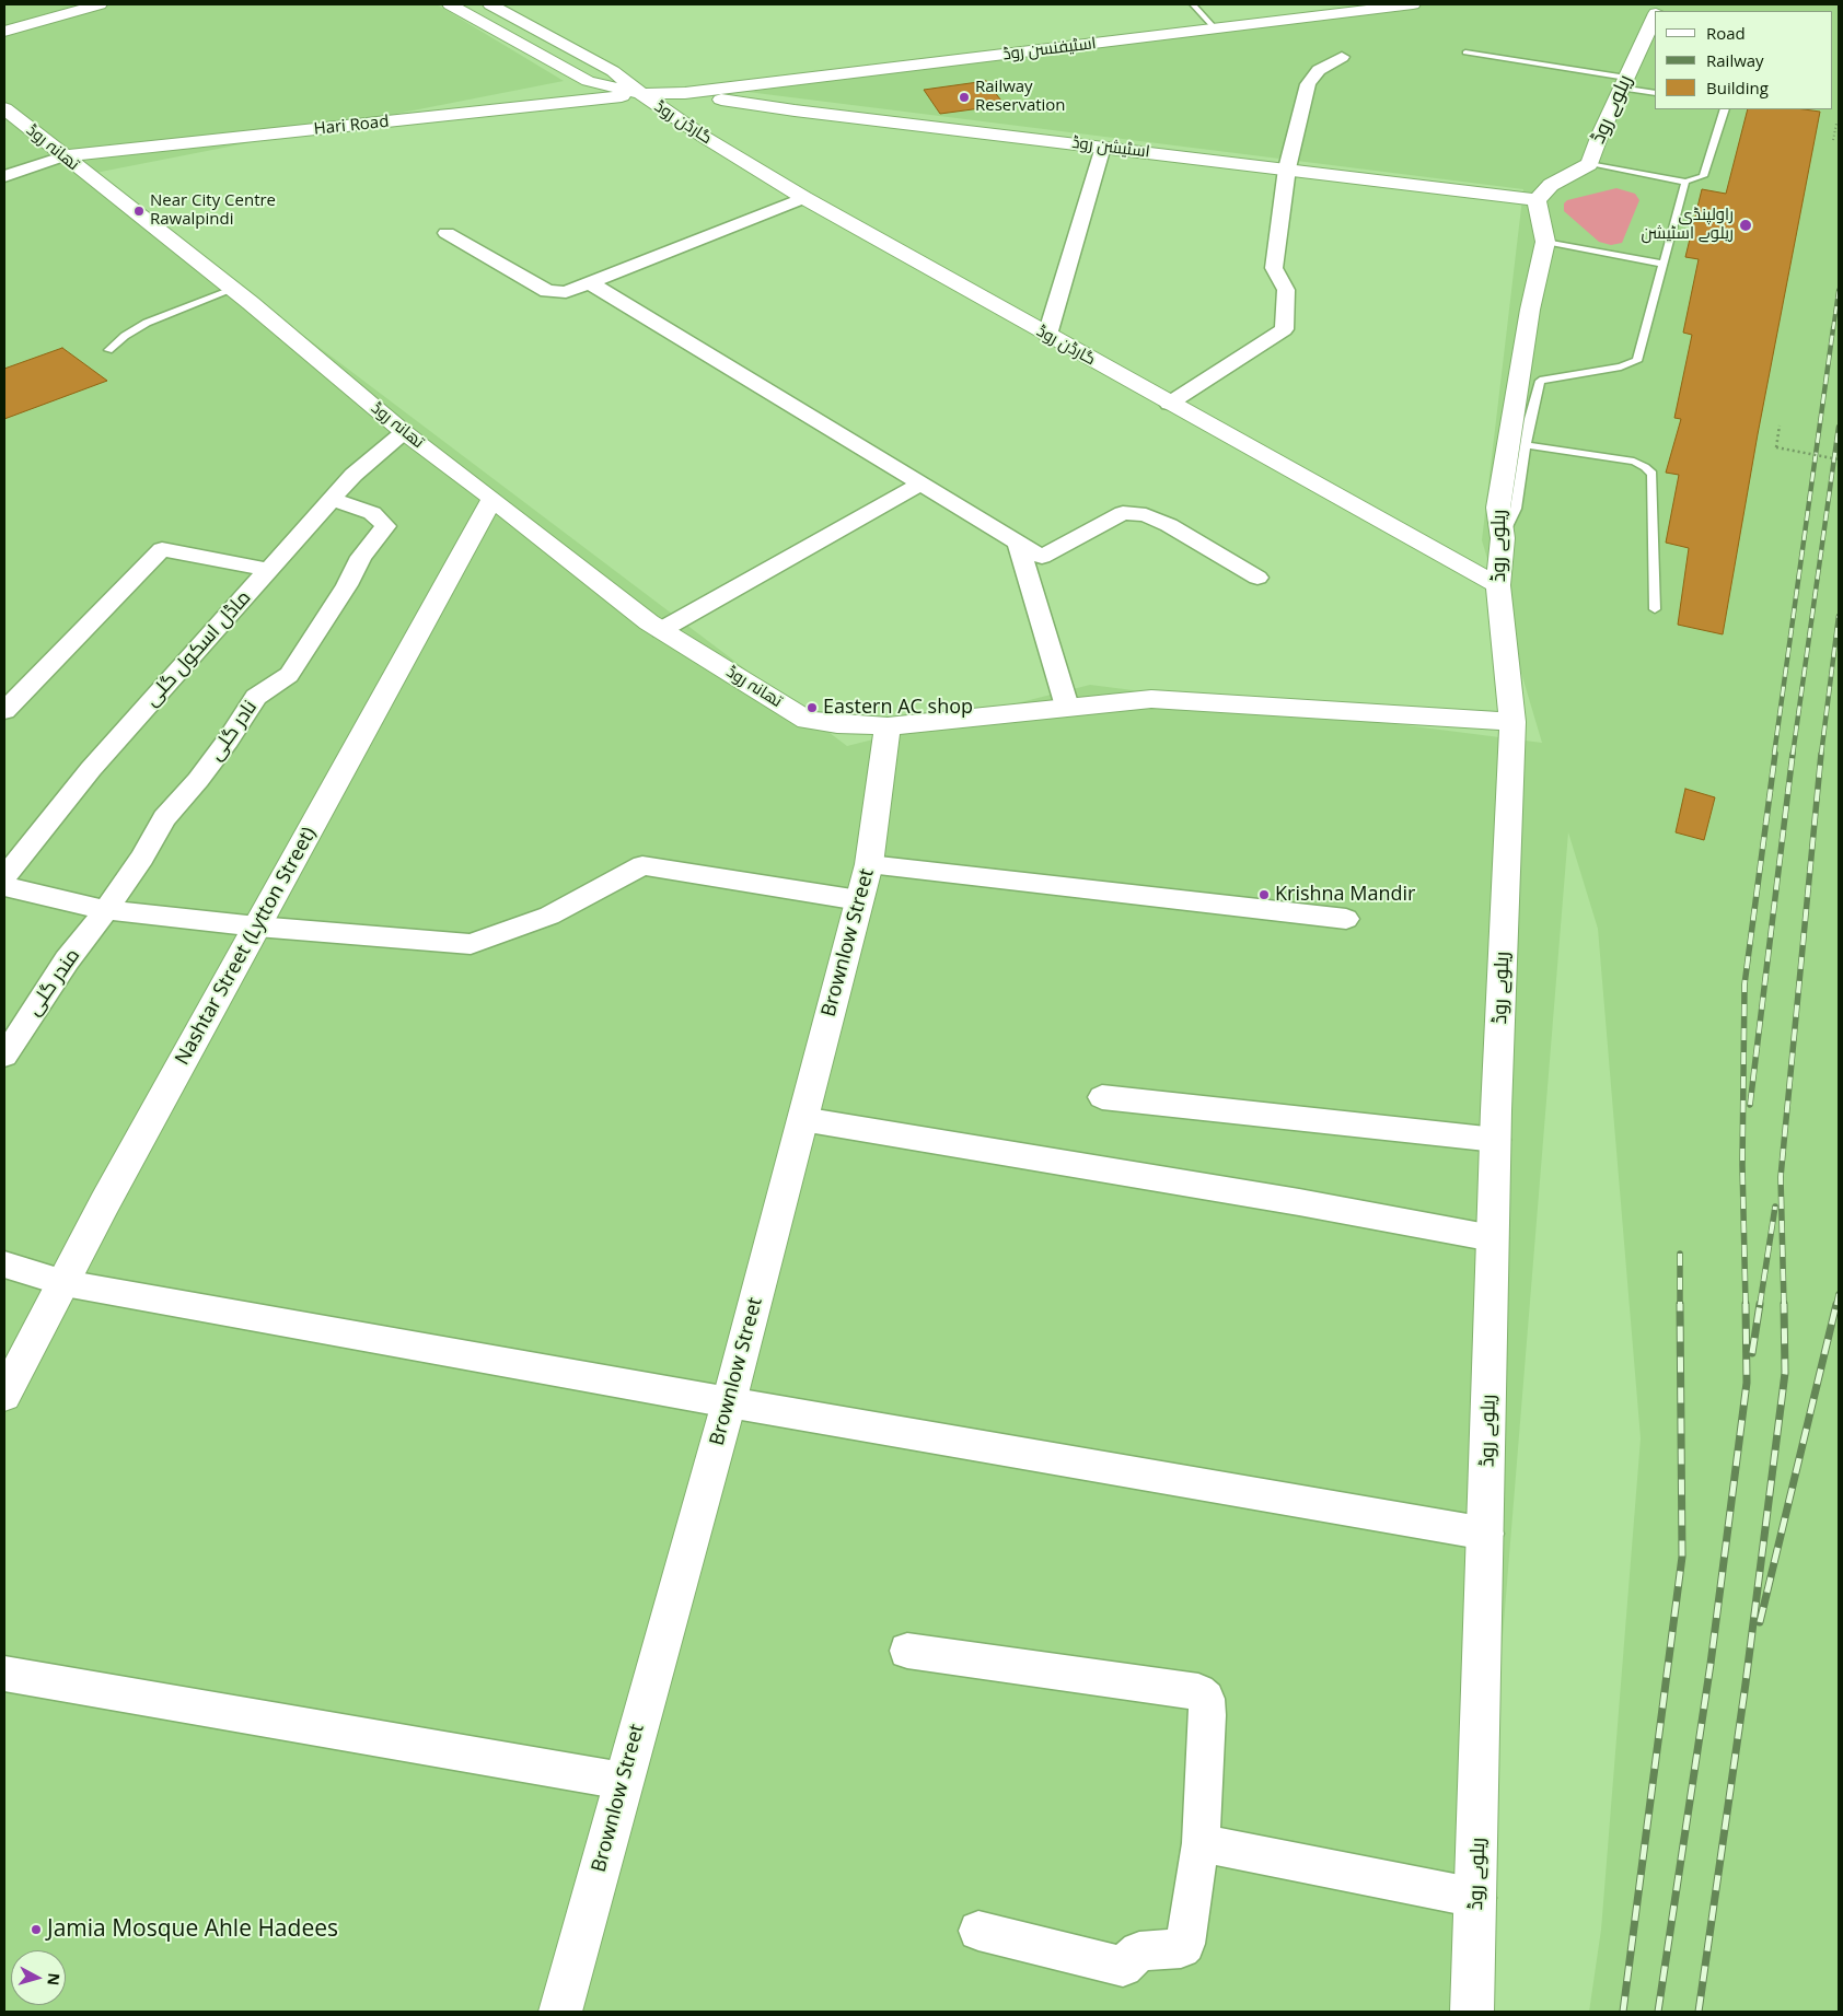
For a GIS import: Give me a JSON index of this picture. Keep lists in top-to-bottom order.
{
  "streets": {
    "street": [
      "اسٹیفنسن روڈ",
      "ریلوے روڈ",
      "گارڈن روڈ",
      "Hari Road",
      "تھانہ روڈ",
      "اسٹیشن روڈ",
      "ماڈل اسکول گلی",
      "نادر گلی",
      "Brownlow Street",
      "Nashtar Street (Lytton Street)",
      "مندر گلی"
    ]
  },
  "crossings": [
    ["اسٹیفنسن روڈ", "اسٹیشن روڈ"],
    ["ریلوے روڈ", "گارڈن روڈ"],
    ["ریلوے روڈ", "اسٹیشن روڈ"],
    ["گارڈن روڈ", "Hari Road"],
    ["Hari Road", "تھانہ روڈ"],
    ["تھانہ روڈ", "ماڈل اسکول گلی"],
    ["تھانہ روڈ", "Brownlow Street"],
    ["تھانہ روڈ", "Nashtar Street (Lytton Street)"],
    ["ماڈل اسکول گلی", "نادر گلی"],
    ["نادر گلی", "مندر گلی"]
  ],
  "places": [
    "Railway Reservation",
    "Near City Centre Rawalpindi",
    "راولپنڈی ریلوے اسٹیشن",
    "Eastern AC shop",
    "Krishna Mandir",
    "Jamia Mosque Ahle Hadees"
  ],
  "legend": ["Road", "Railway", "Building"],
  "north": "right"
}
